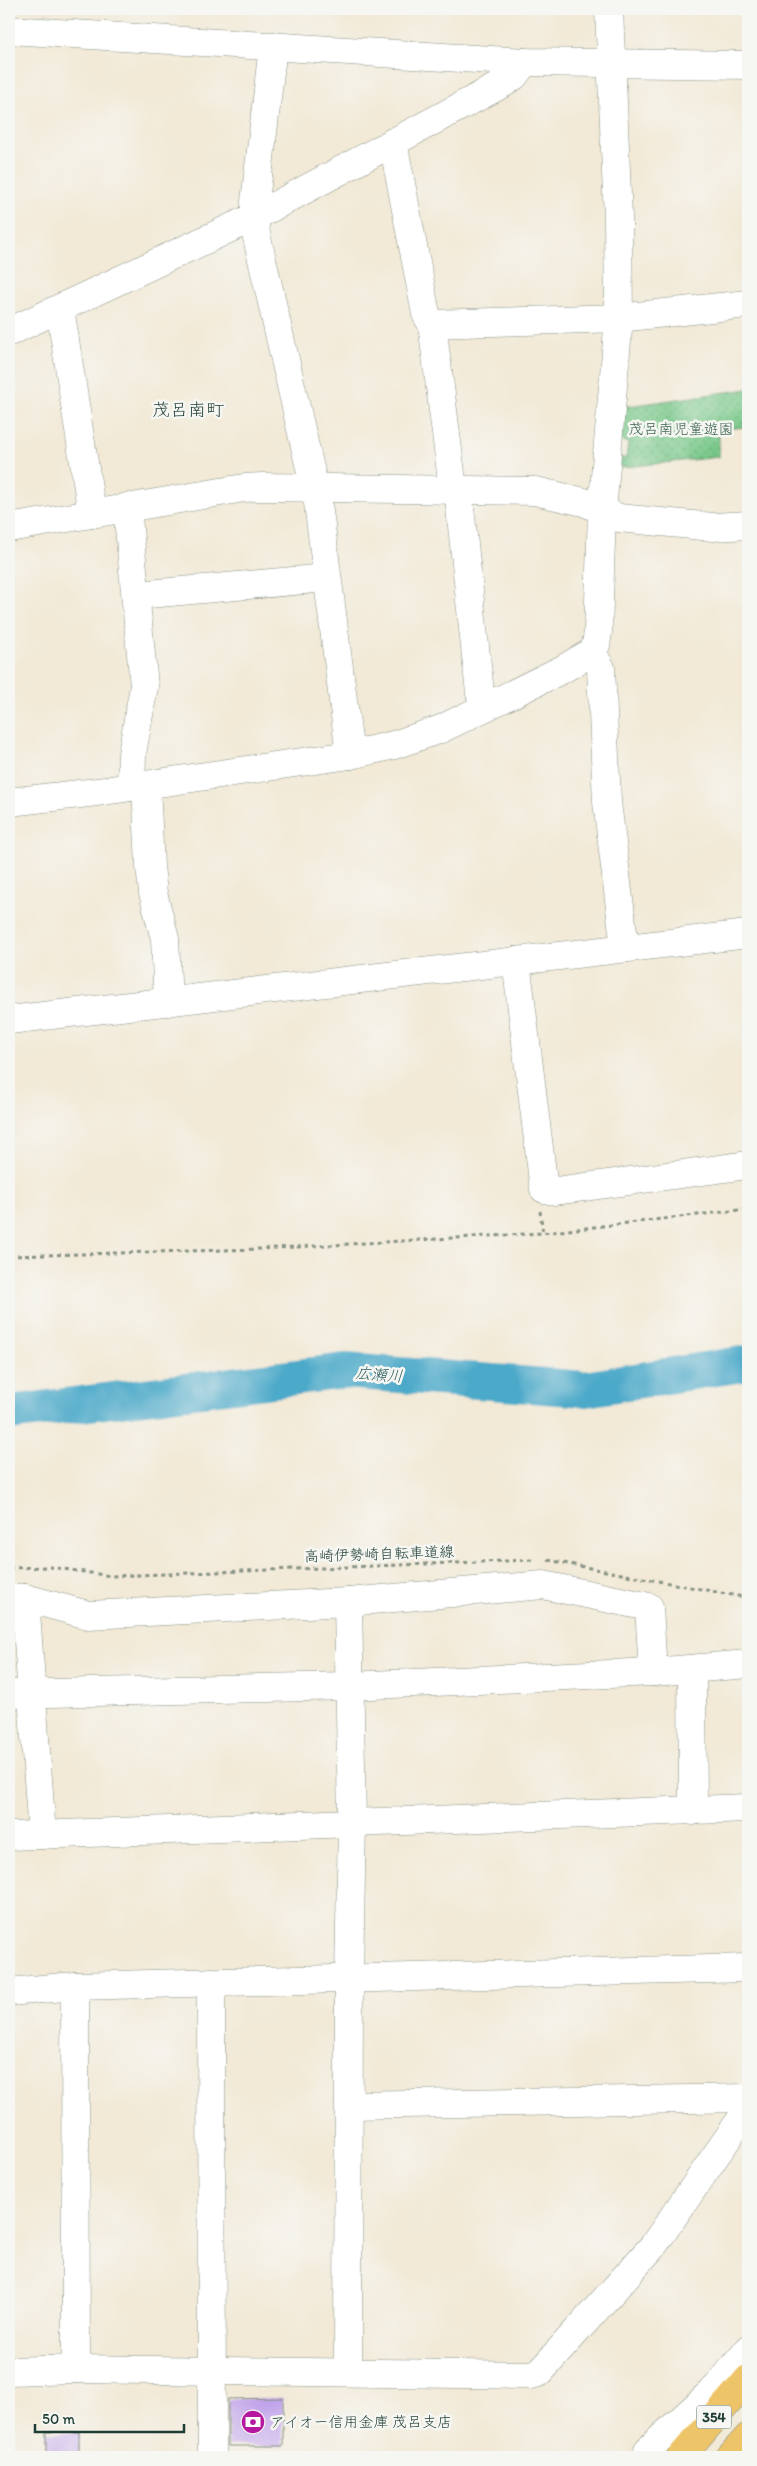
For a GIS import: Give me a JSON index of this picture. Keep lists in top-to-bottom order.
{
  "streets": {
    "highway": ["354"],
    "path": ["高崎伊勢崎自転車道線"]
  },
  "districts": ["茂呂南町"],
  "water": ["広瀬川"],
  "parks": ["茂呂南児童遊園"],
  "places": {
    "bank": ["アイオー信用金庫 茂呂支店"]
  },
  "scale_bar": "50 m"
}
